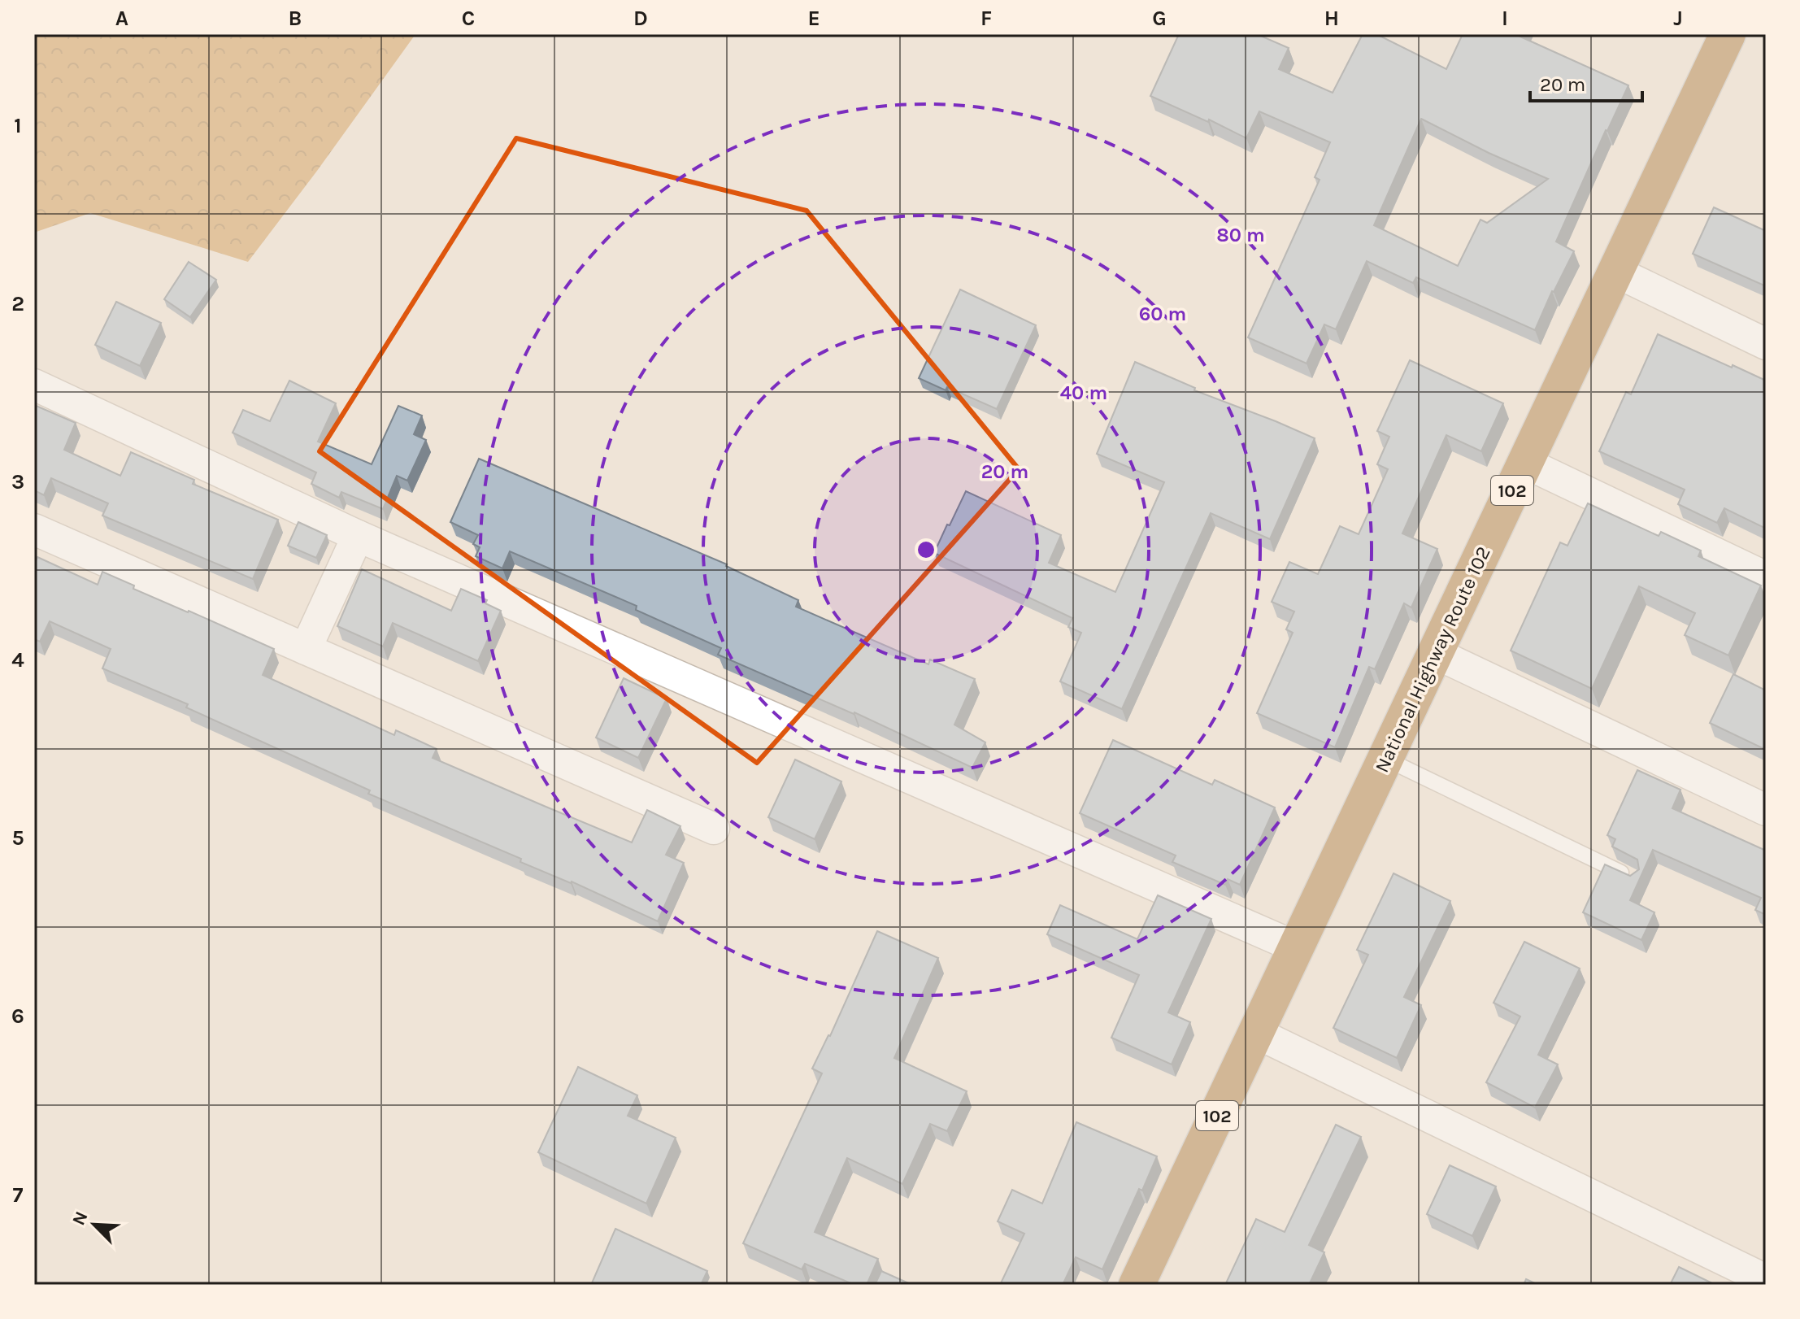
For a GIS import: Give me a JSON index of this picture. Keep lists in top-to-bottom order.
{
  "streets": {
    "highway": ["102", "National Highway Route 102"]
  },
  "scale_bar": "20 m",
  "north": "top left",
  "grid": {
    "columns": [
      "A",
      "B",
      "C",
      "D",
      "E",
      "F",
      "G",
      "H",
      "I",
      "J"
    ],
    "rows": [
      "1",
      "2",
      "3",
      "4",
      "5",
      "6",
      "7"
    ]
  },
  "rings": [
    "80 m",
    "60 m",
    "40 m",
    "20 m"
  ]
}
